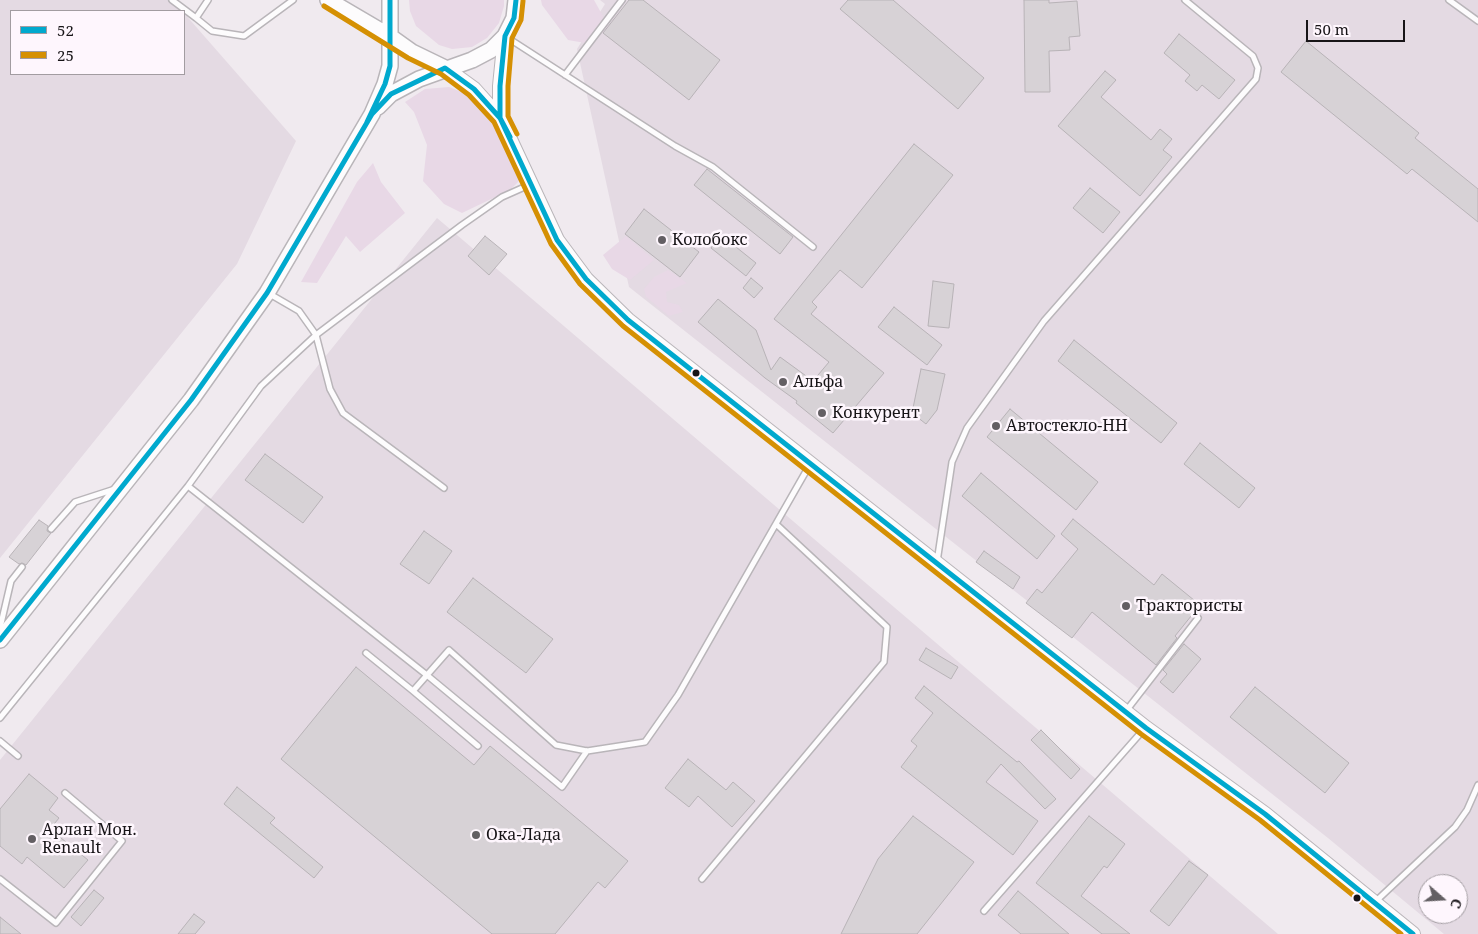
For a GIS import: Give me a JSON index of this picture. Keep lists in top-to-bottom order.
{
  "places": [
    "Колобокс",
    "Альфа",
    "Конкурент",
    "Автостекло-НН",
    "Трактористы",
    "Ока-Лада",
    "Арлан Мон. Renault"
  ],
  "lines": ["transit line 52", "transit line 25"],
  "legend": ["52", "25"],
  "scale_bar": "50 m",
  "north": "right"
}
